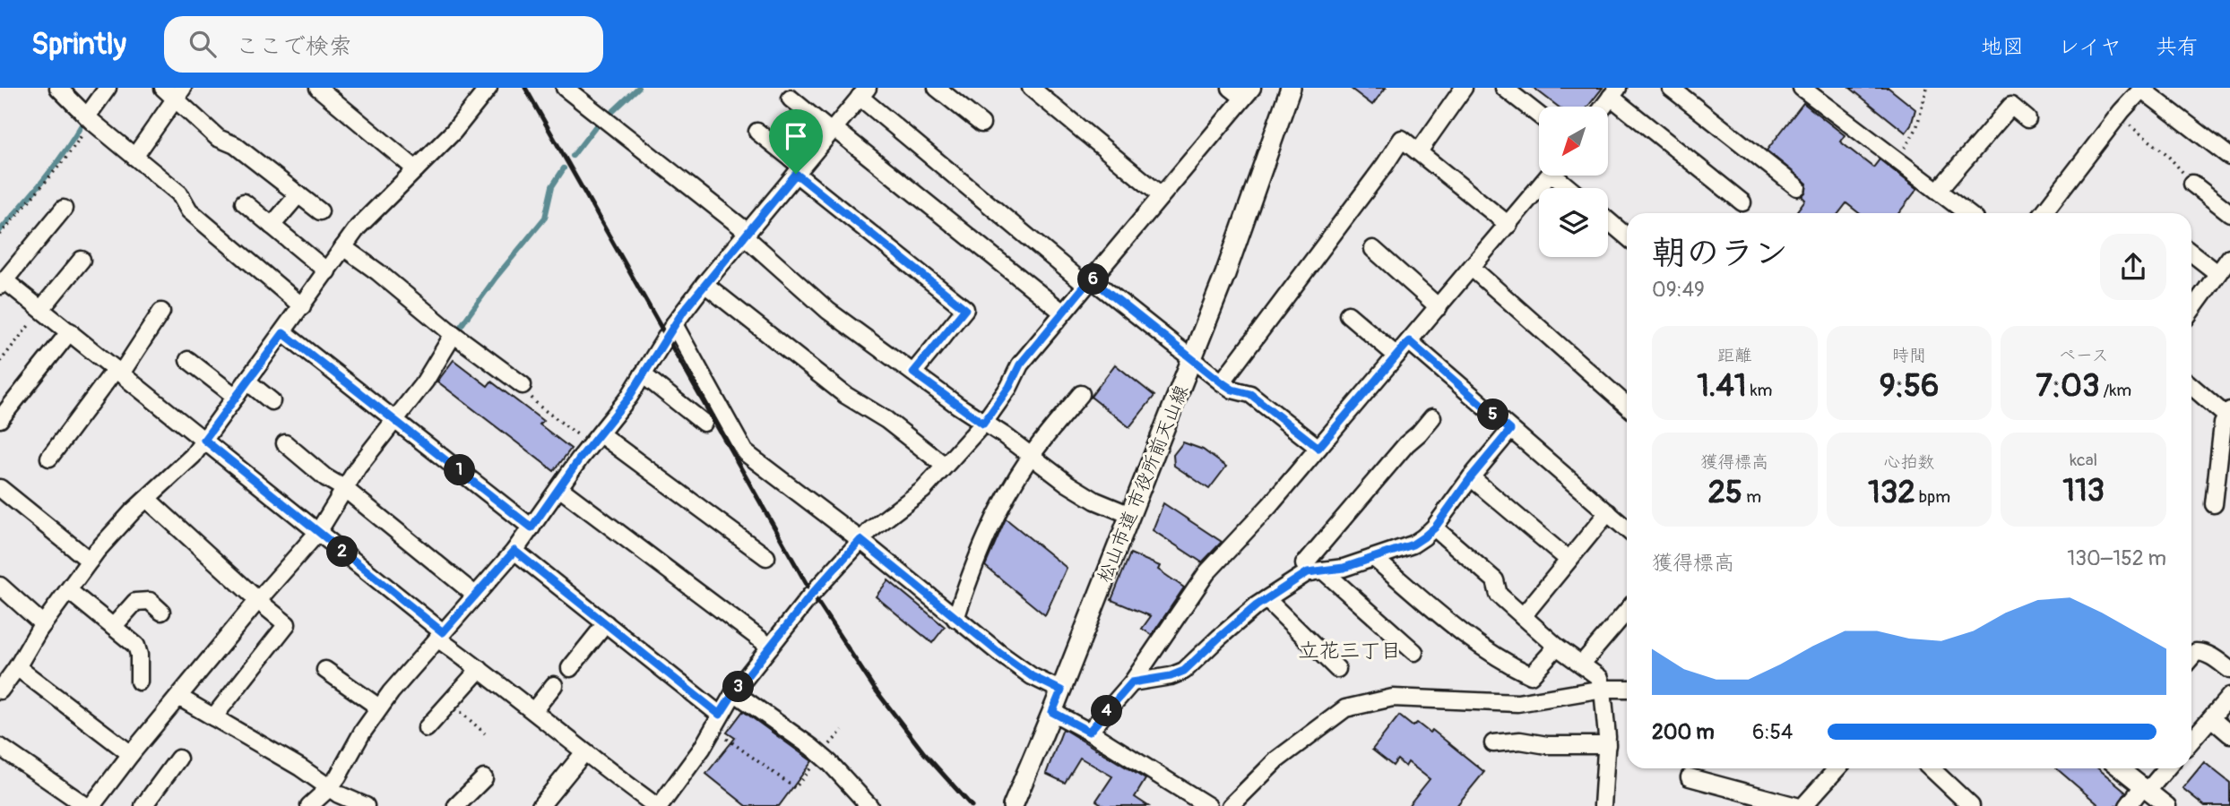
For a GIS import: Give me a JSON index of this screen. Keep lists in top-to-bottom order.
{
  "streets": {
    "street": ["松山市道 市役所前天山線"]
  },
  "districts": ["立花三丁目"],
  "north": "bottom left",
  "page": {
    "header": "Sprintly",
    "search": "ここで検索",
    "nav": ["地図", "レイヤ", "共有"],
    "heading": ["朝のラン", "09:49"],
    "pins": [
      "6",
      "5",
      "1",
      "2",
      "3",
      "4"
    ],
    "stats": [
      ["距離", "1.41 km"],
      ["時間", "9:56"],
      ["ペース", "7:03 /km"],
      ["獲得標高", "25 m"],
      ["心拍数", "132 bpm"],
      ["kcal", "113"]
    ],
    "chart": ["獲得標高", "130–152 m"],
    "list": [
      {
        "name": "200 m",
        "note": "6:54"
      }
    ]
  }
}
